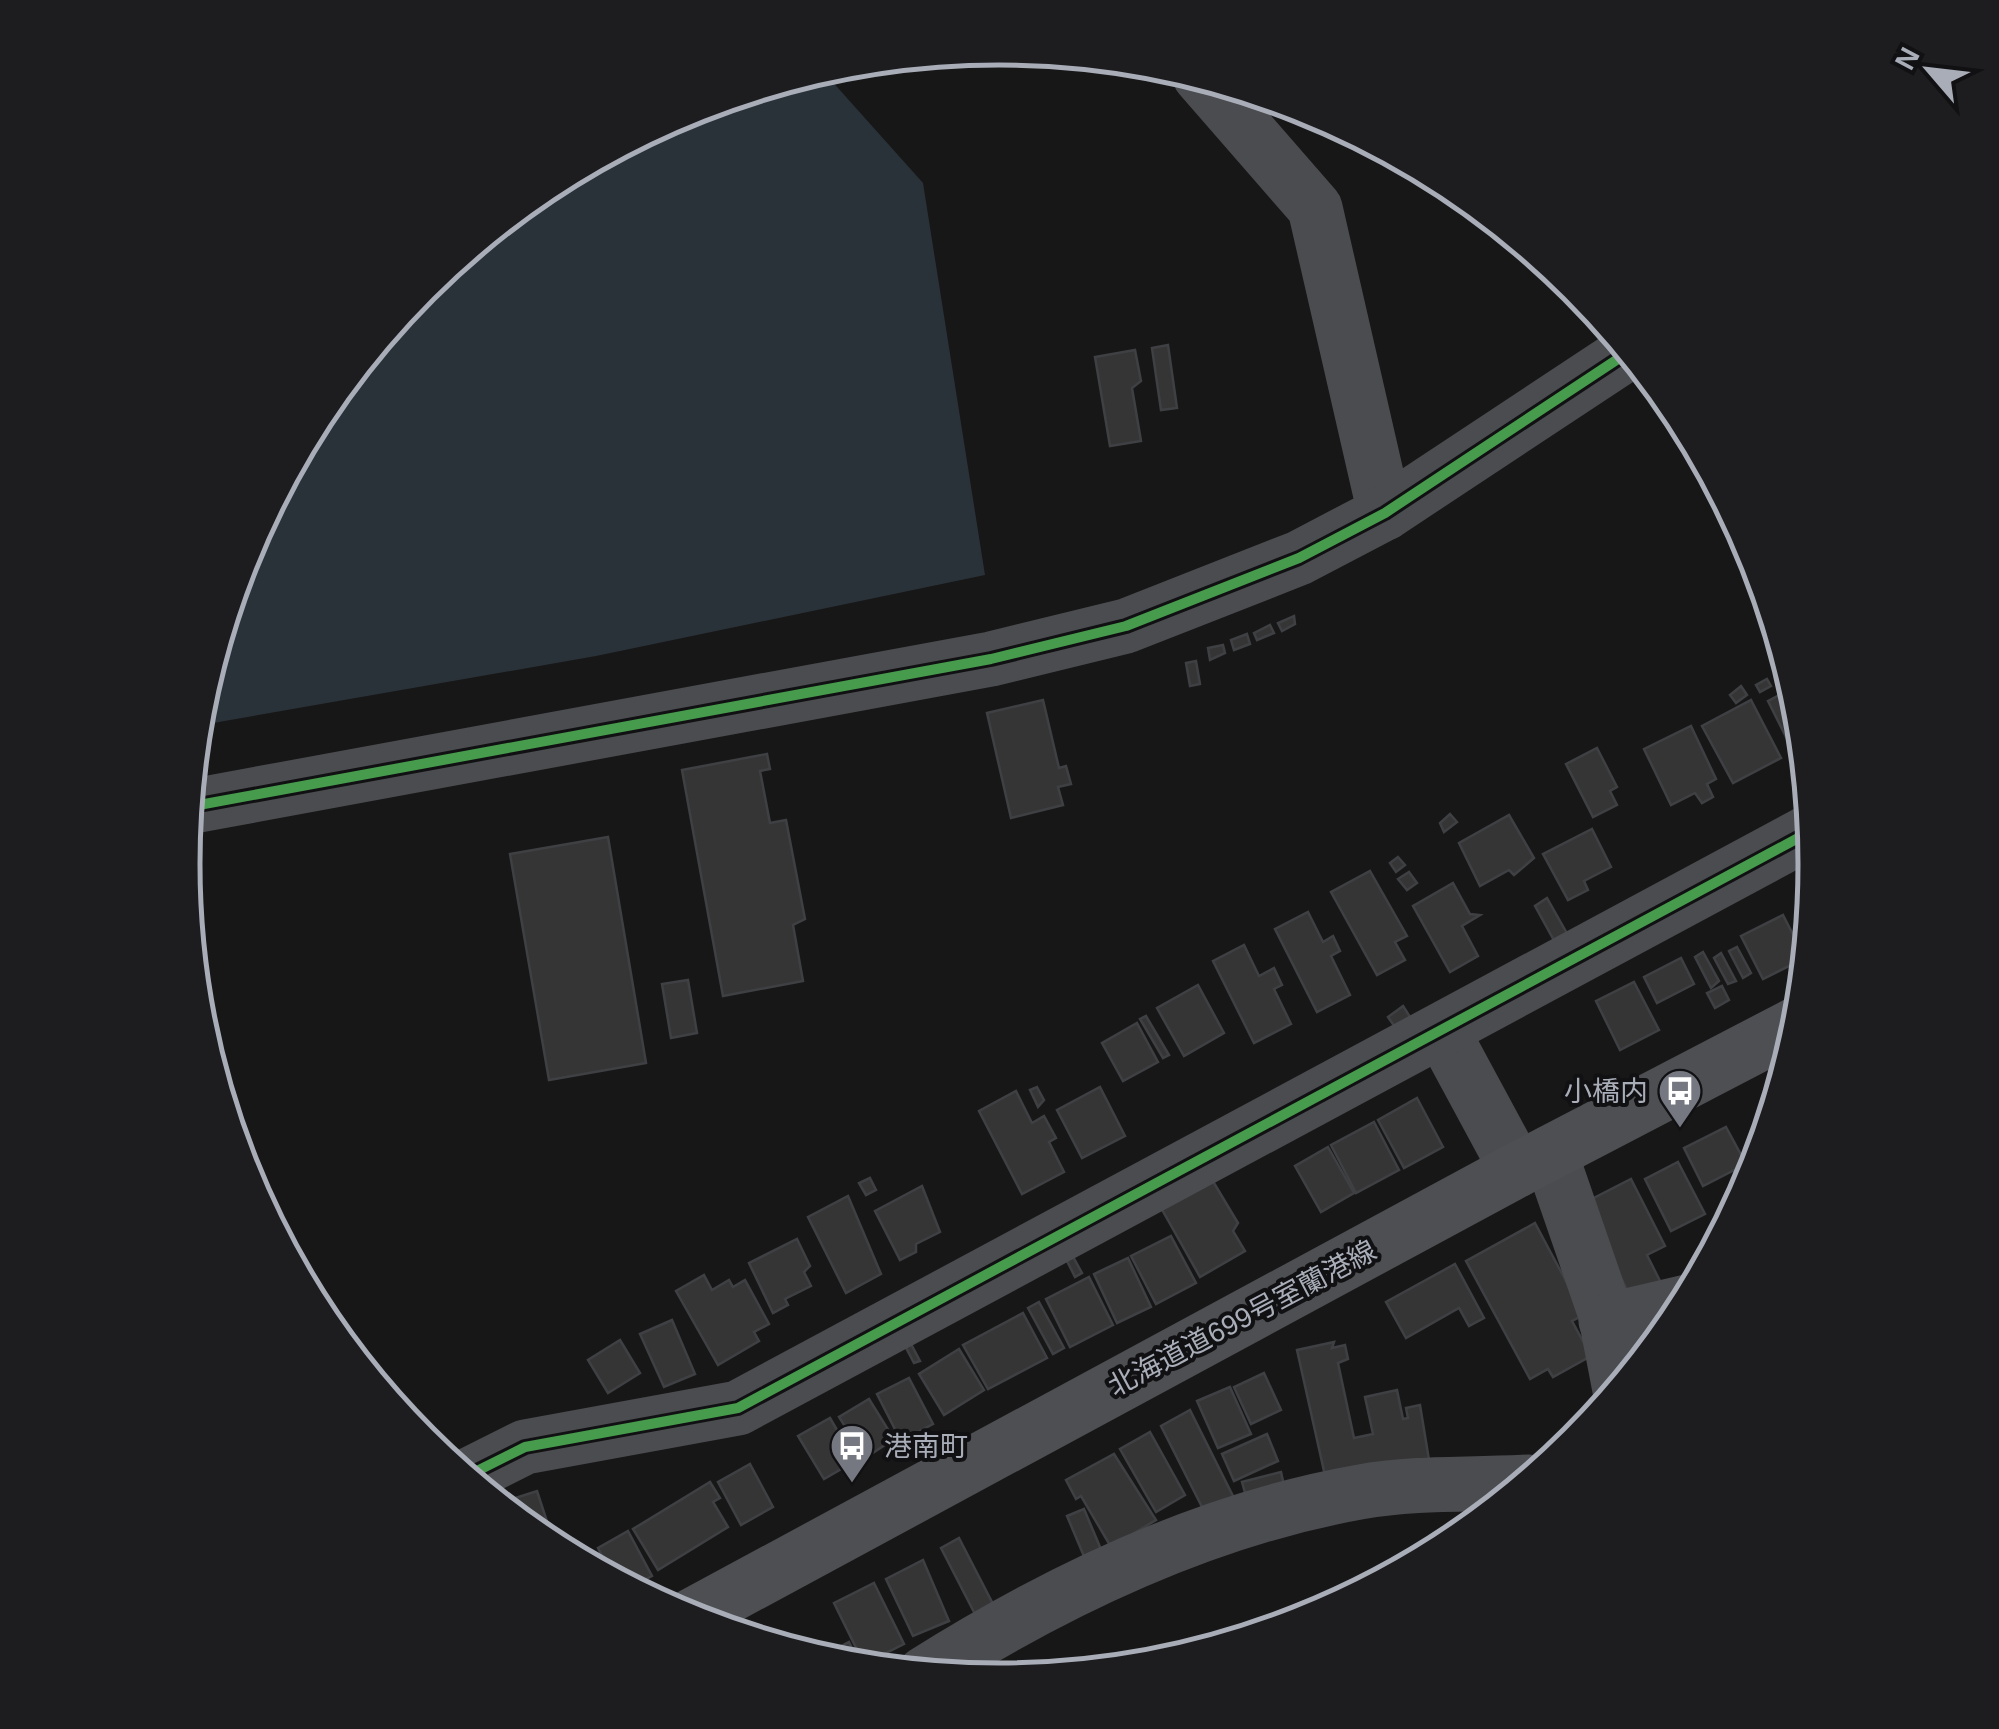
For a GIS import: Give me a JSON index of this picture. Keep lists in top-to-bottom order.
{
  "streets": {
    "main road": ["北海道道699号室蘭港線"]
  },
  "places": {
    "bus stop": ["小橋内", "港南町"]
  },
  "north": "top left"
}
